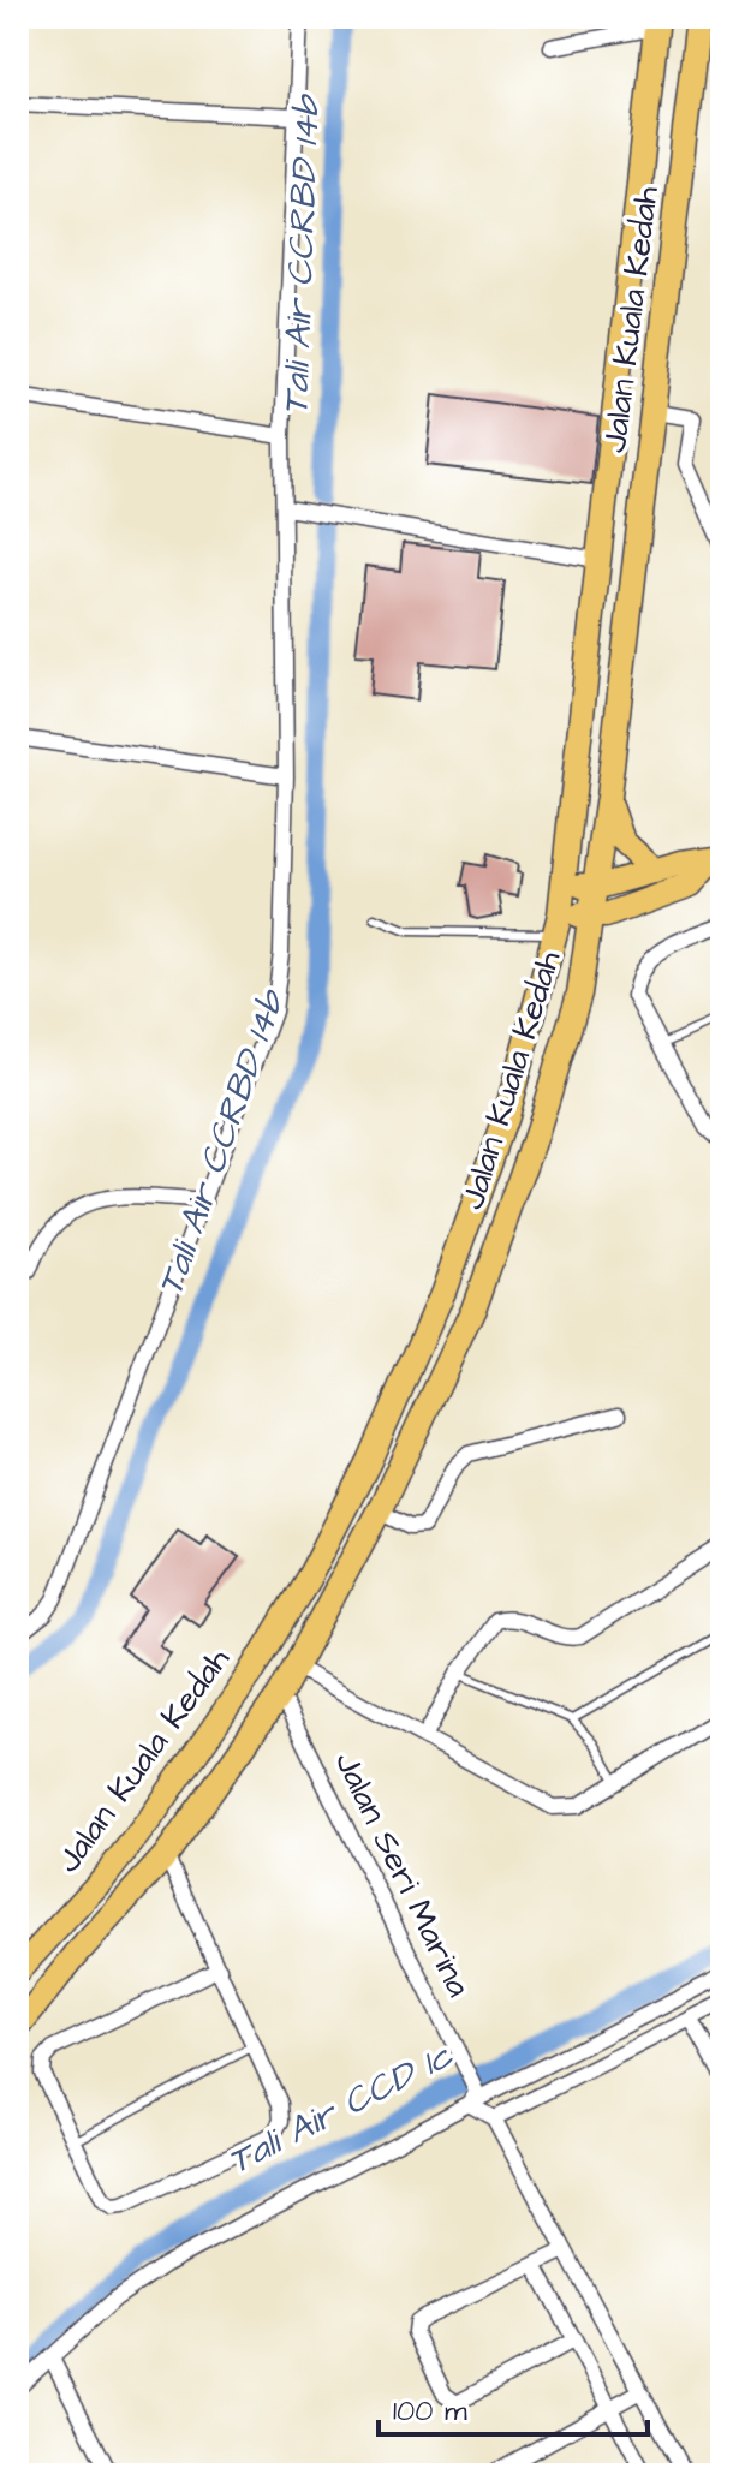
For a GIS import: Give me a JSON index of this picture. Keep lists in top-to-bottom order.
{
  "streets": {
    "main road": ["Jalan Kuala Kedah"],
    "street": ["Jalan Seri Marina"]
  },
  "crossings": [
    ["Jalan Kuala Kedah", "Jalan Seri Marina"]
  ],
  "water": ["Tali Air CCRBD 14b", "Tali Air CCD 1c"],
  "scale_bar": "100 m"
}
